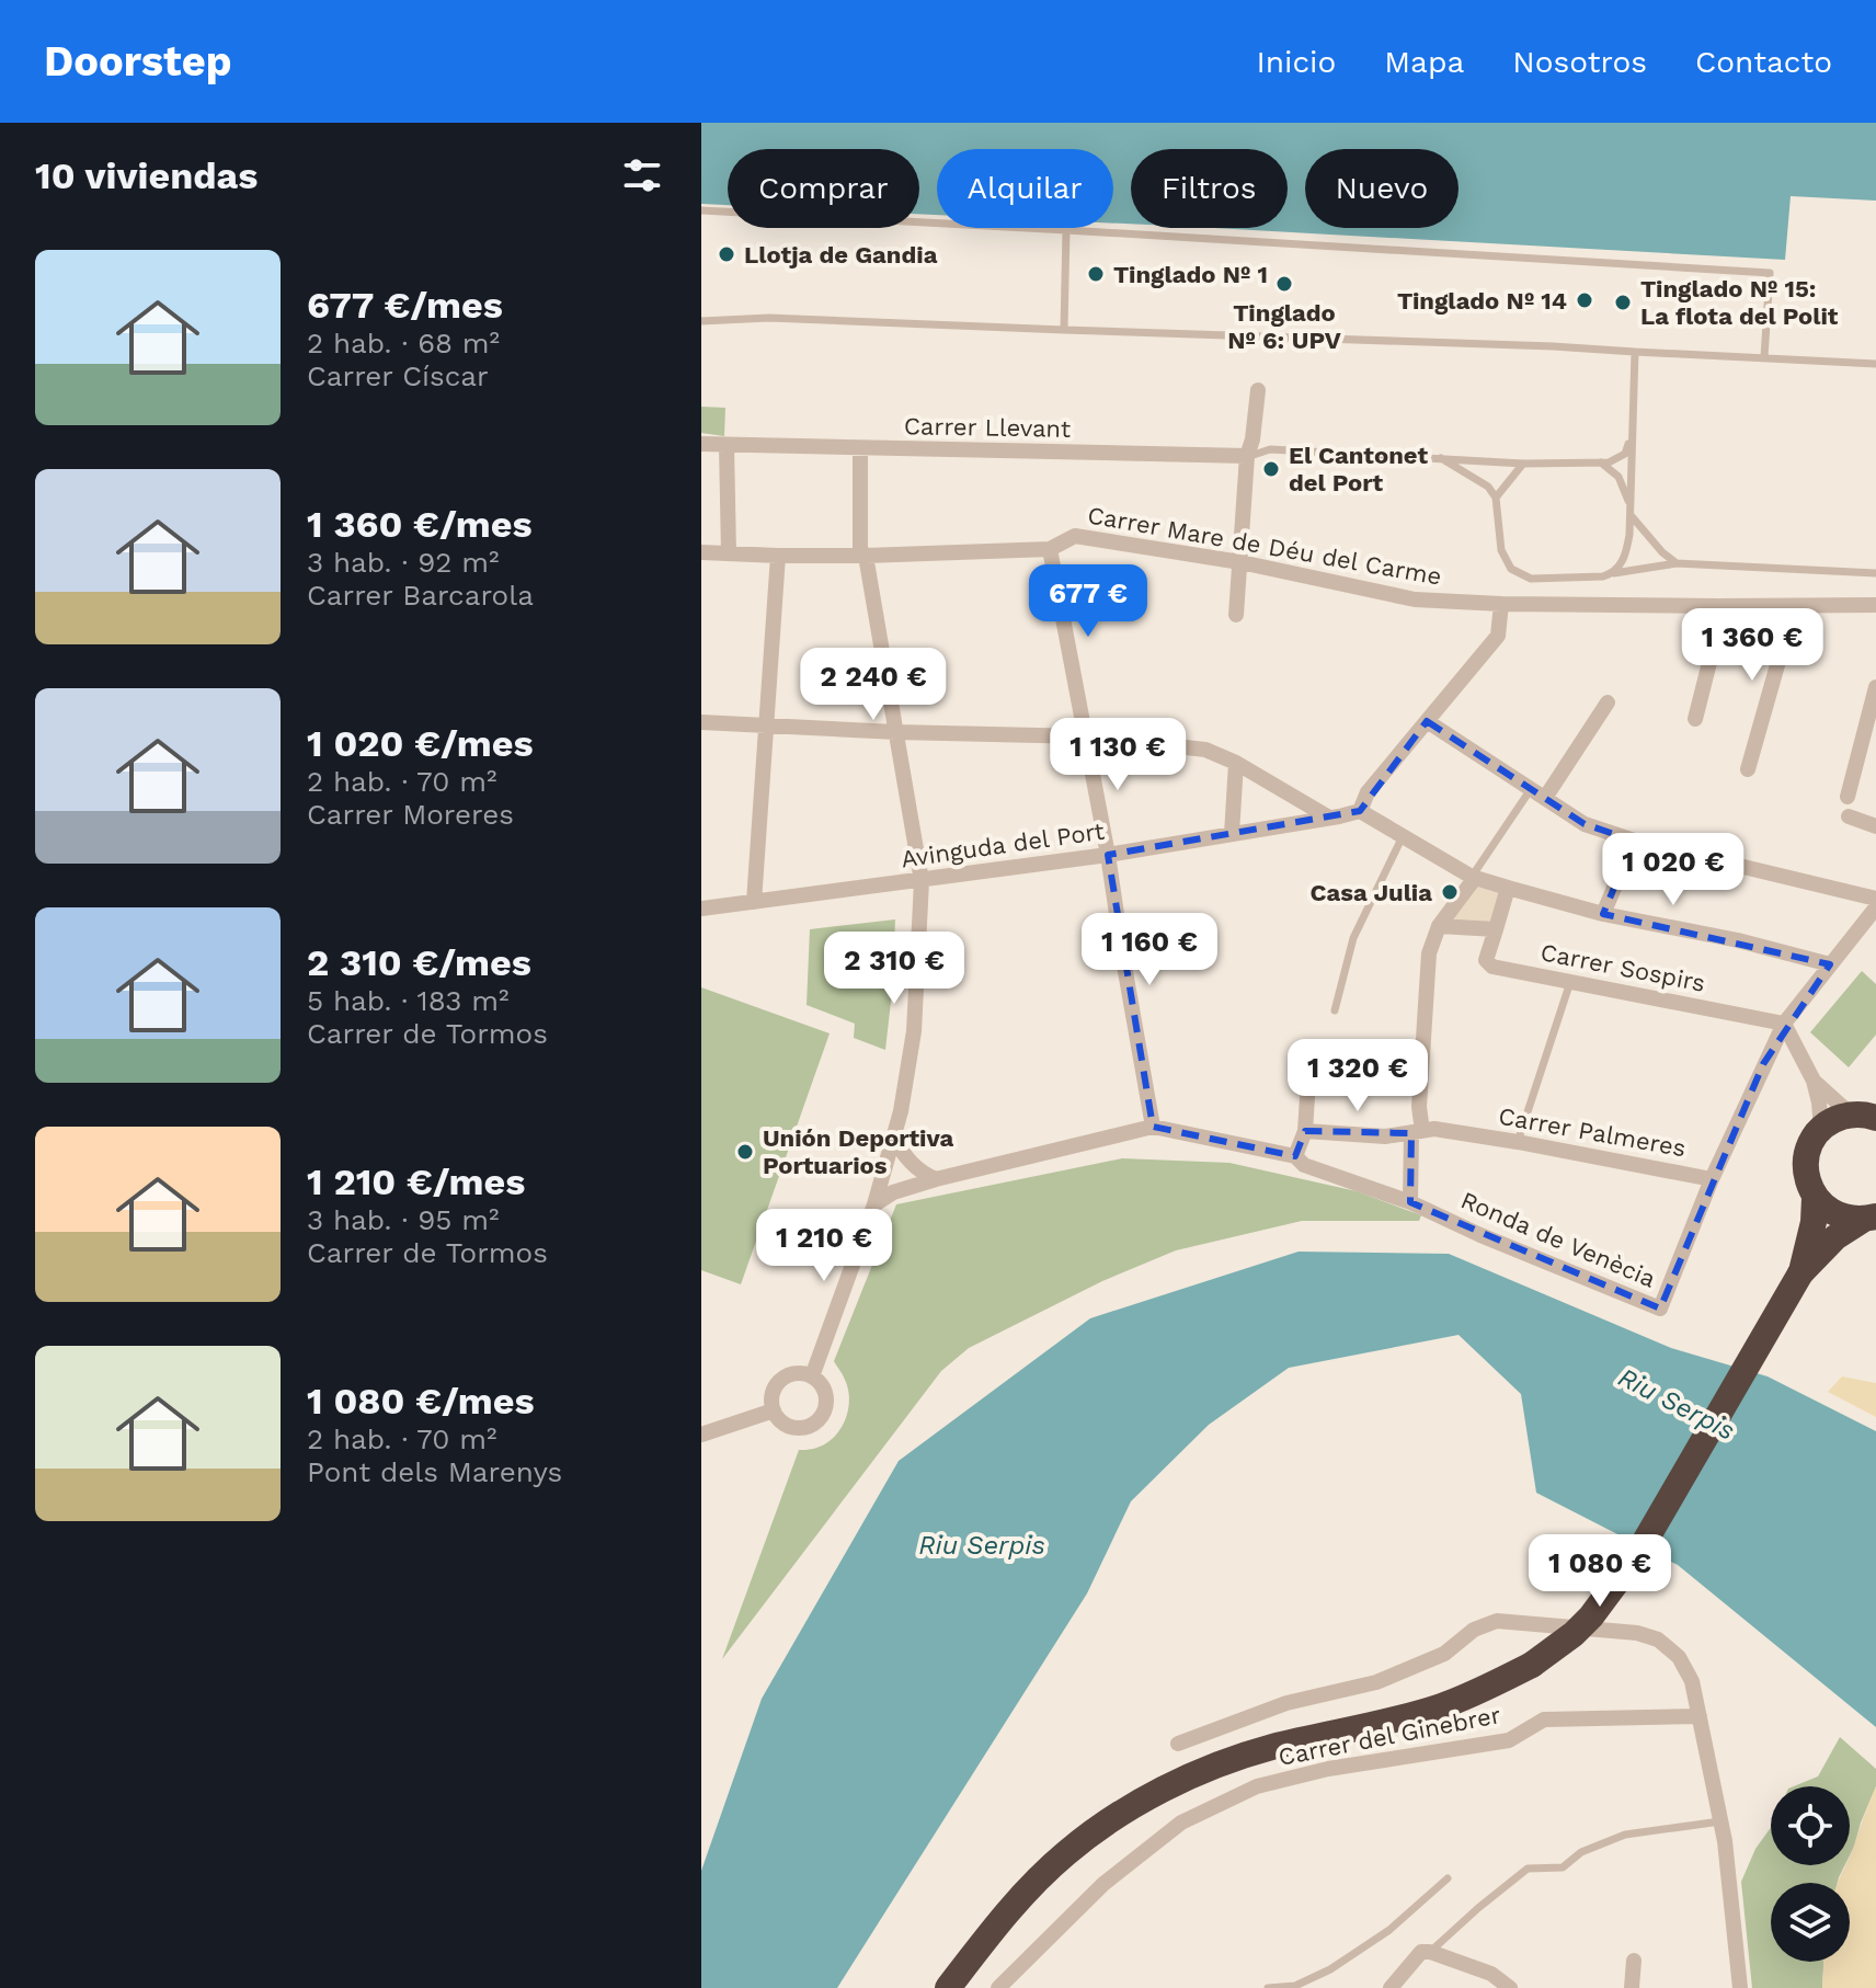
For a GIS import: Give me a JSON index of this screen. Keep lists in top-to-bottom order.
{
  "streets": {
    "street": [
      "Carrer Llevant",
      "Carrer Mare de Déu del Carme",
      "Avinguda del Port",
      "Carrer Sospirs",
      "Carrer Palmeres",
      "Ronda de Venècia",
      "Carrer del Ginebrer"
    ]
  },
  "crossings": [
    ["Carrer Sospirs", "Ronda de Venècia"],
    ["Carrer Palmeres", "Ronda de Venècia"]
  ],
  "water": ["Riu Serpis"],
  "places": [
    "Llotja de Gandia",
    "Tinglado Nº 1",
    "Tinglado Nº 6: UPV",
    "Tinglado Nº 14",
    "Tinglado Nº 15: La flota del Polit",
    "El Cantonet del Port",
    "Casa Julia",
    "Unión Deportiva Portuarios"
  ],
  "page": {
    "header": "Doorstep",
    "nav": [
      "Inicio",
      "Mapa",
      "Nosotros",
      "Contacto"
    ],
    "heading": "10 viviendas",
    "chip": [
      "Comprar",
      "Alquilar",
      "Filtros",
      "Nuevo"
    ],
    "list": [
      {
        "name": "677 €/mes",
        "note": "2 hab. · 68 m² · Carrer Císcar"
      },
      {
        "name": "1 360 €/mes",
        "note": "3 hab. · 92 m² · Carrer Barcarola"
      },
      {
        "name": "1 020 €/mes",
        "note": "2 hab. · 70 m² · Carrer Moreres"
      },
      {
        "name": "2 310 €/mes",
        "note": "5 hab. · 183 m² · Carrer de Tormos"
      },
      {
        "name": "1 210 €/mes",
        "note": "3 hab. · 95 m² · Carrer de Tormos"
      },
      {
        "name": "1 080 €/mes",
        "note": "2 hab. · 70 m² · Pont dels Marenys"
      }
    ],
    "price": [
      "677 €",
      "1 360 €",
      "2 240 €",
      "1 130 €",
      "1 020 €",
      "1 160 €",
      "2 310 €",
      "1 320 €",
      "1 210 €",
      "1 080 €"
    ]
  }
}
